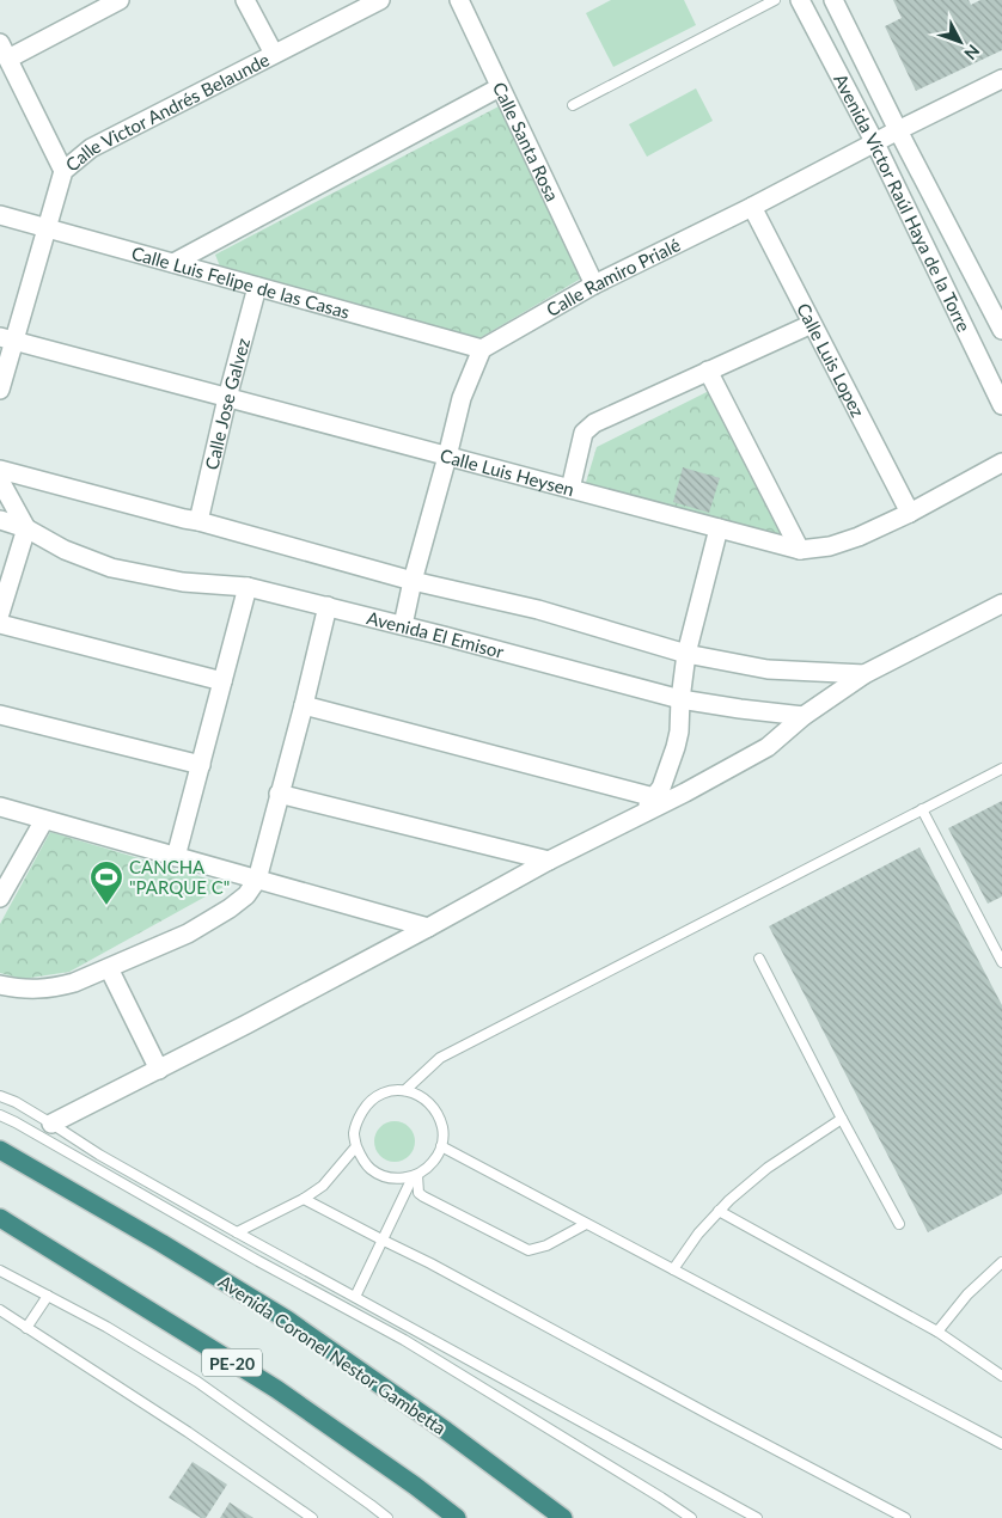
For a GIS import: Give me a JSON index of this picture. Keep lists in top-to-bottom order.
{
  "streets": {
    "highway": ["Avenida Coronel Nestor Gambetta", "PE-20"],
    "street": [
      "Calle Victor Andrés Belaunde",
      "Calle Santa Rosa",
      "Avenida Víctor Raúl Haya de la Torre",
      "Calle Ramiro Prialé",
      "Calle Luis Felipe de las Casas",
      "Calle Luis Lopez",
      "Calle Jose Galvez",
      "Calle Luis Heysen",
      "Avenida El Emisor"
    ]
  },
  "crossings": [
    ["Calle Victor Andrés Belaunde", "Calle Luis Felipe de las Casas"],
    ["Calle Victor Andrés Belaunde", "Calle Luis Heysen"],
    ["Calle Santa Rosa", "Calle Ramiro Prialé"],
    ["Avenida Víctor Raúl Haya de la Torre", "Calle Ramiro Prialé"],
    ["Calle Ramiro Prialé", "Calle Luis Felipe de las Casas"],
    ["Calle Ramiro Prialé", "Calle Luis Lopez"],
    ["Calle Luis Felipe de las Casas", "Calle Jose Galvez"],
    ["Calle Luis Lopez", "Calle Luis Heysen"],
    ["Calle Jose Galvez", "Calle Luis Heysen"]
  ],
  "places": {
    "sports": ["CANCHA \"PARQUE C\""]
  },
  "north": "bottom right"
}
